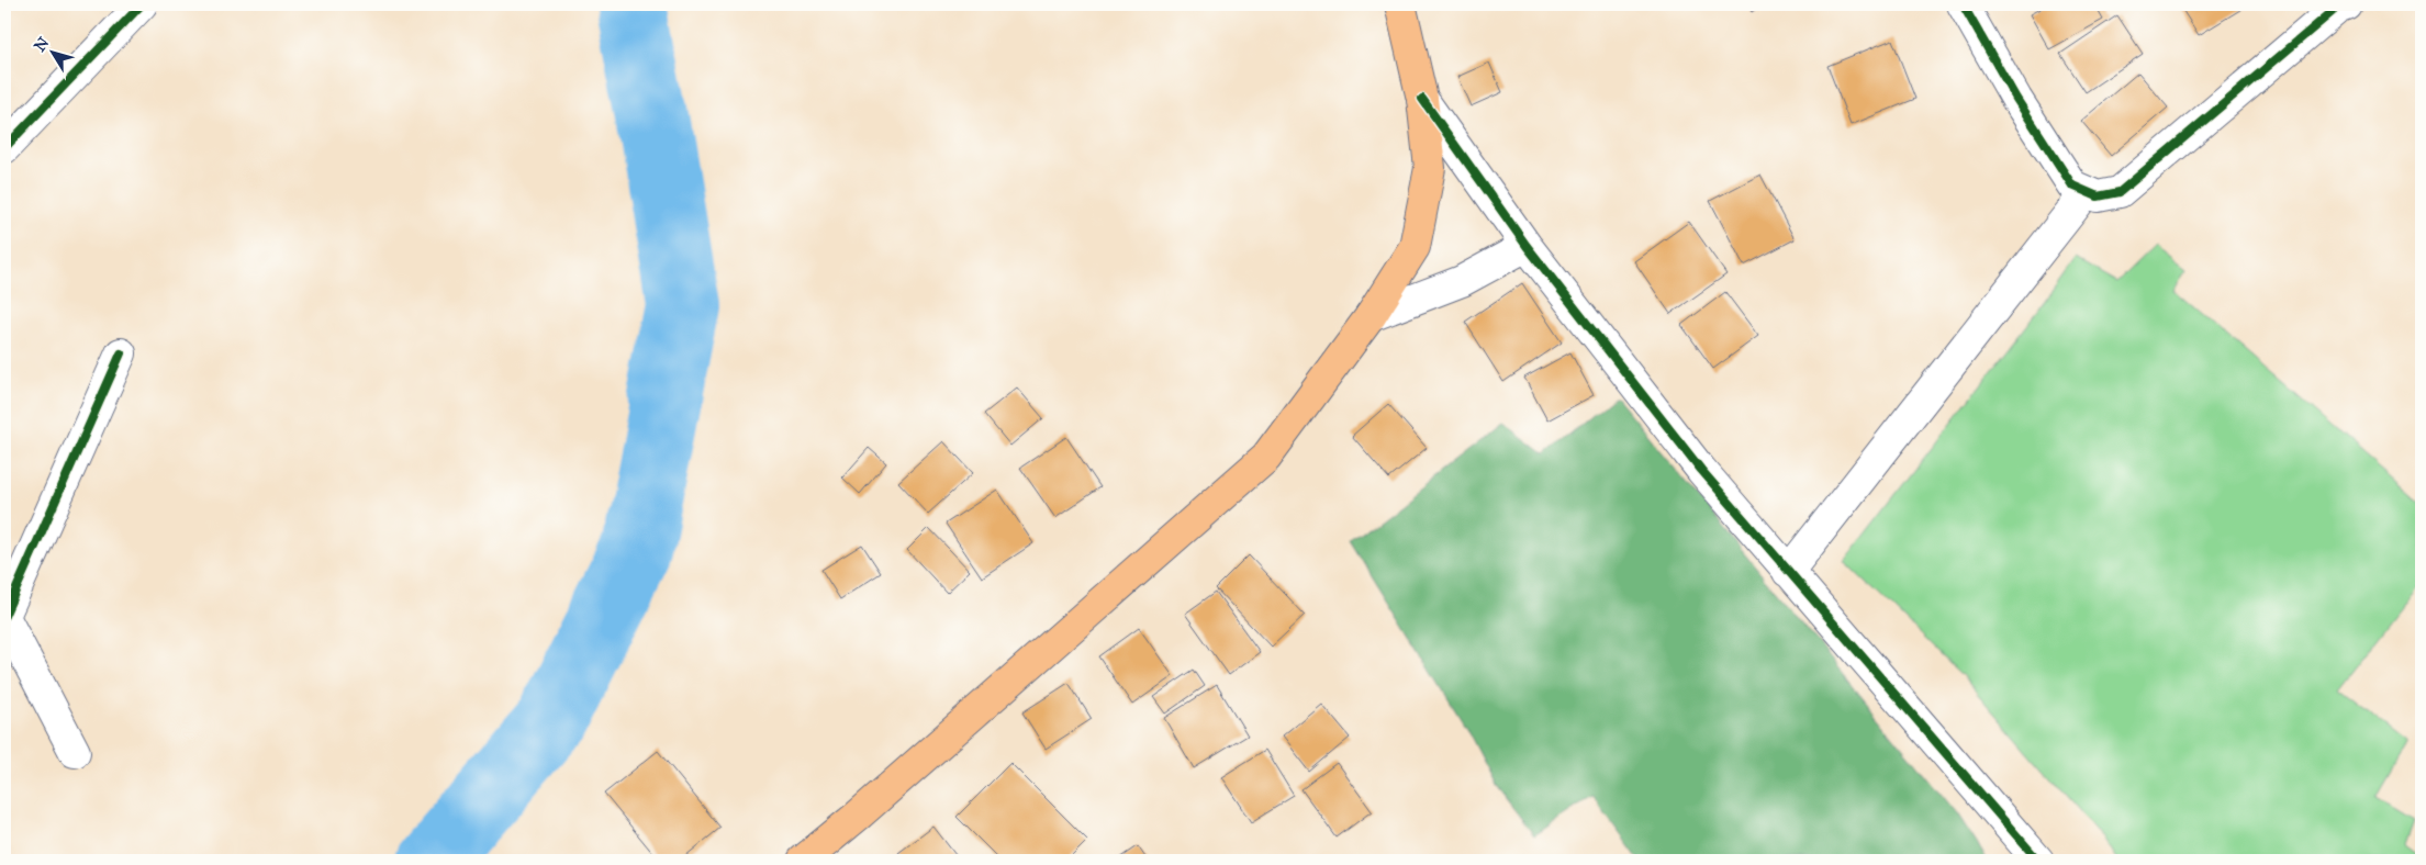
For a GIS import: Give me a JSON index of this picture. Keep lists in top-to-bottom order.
{
  "north": "top left"
}
